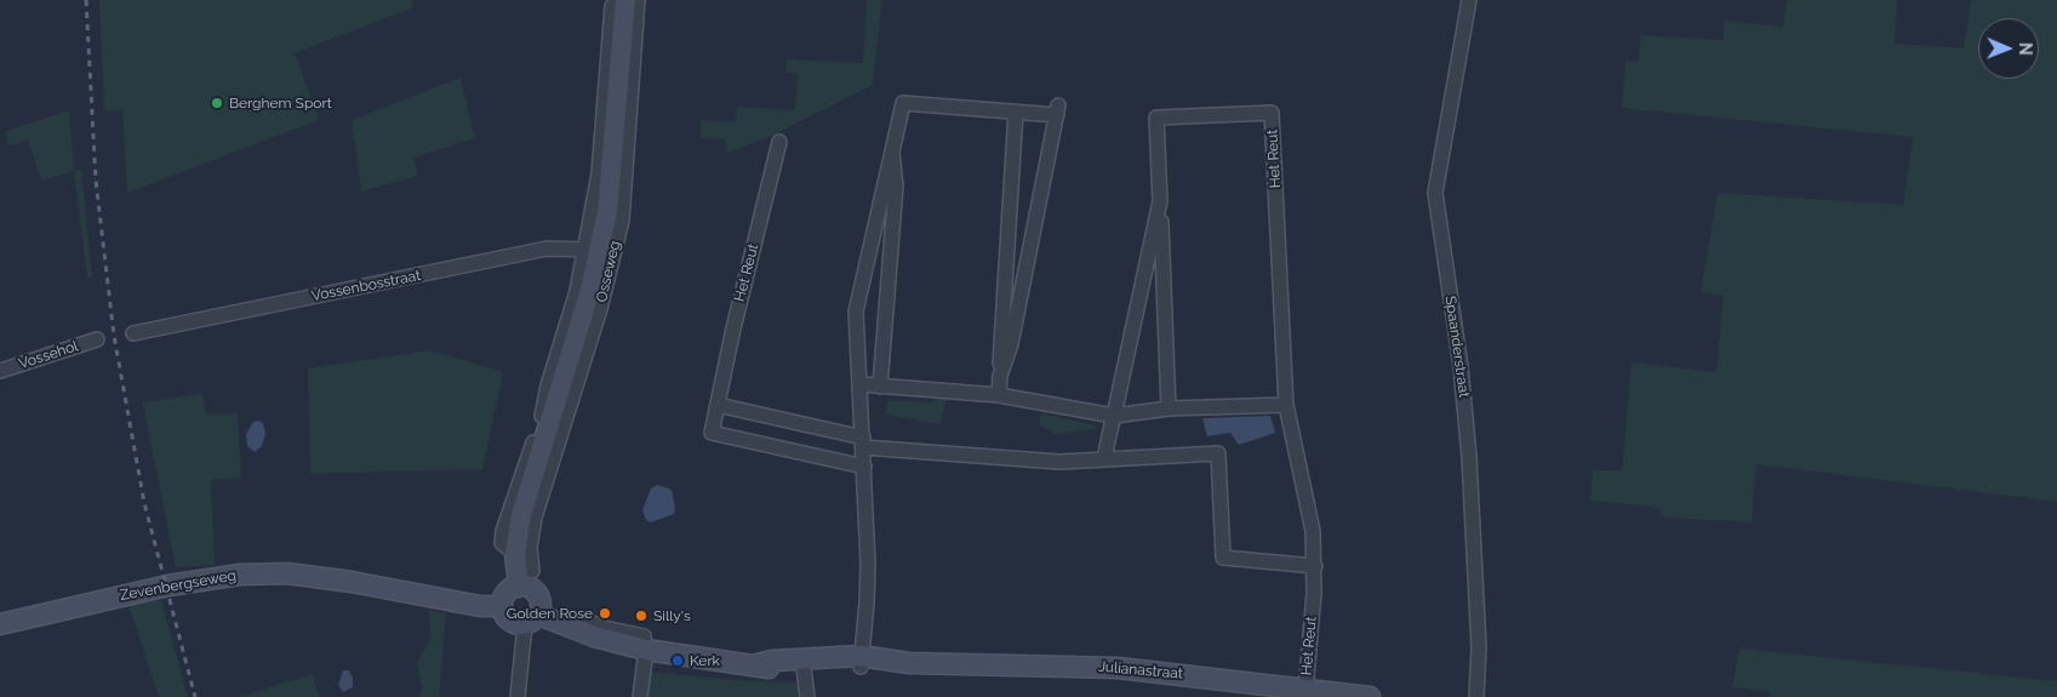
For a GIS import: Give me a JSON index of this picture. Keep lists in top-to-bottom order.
{
  "streets": {
    "street": [
      "Het Reut",
      "Osseweg",
      "Vossenbosstraat",
      "Spaanderstraat",
      "Vossehol",
      "Zevenbergseweg",
      "Julianastraat"
    ]
  },
  "crossings": [
    ["Het Reut", "Julianastraat"],
    ["Osseweg", "Vossenbosstraat"],
    ["Zevenbergseweg", "Julianastraat"]
  ],
  "places": [
    "Berghem Sport",
    "Golden Rose",
    "Silly's",
    "Kerk"
  ],
  "north": "right"
}
